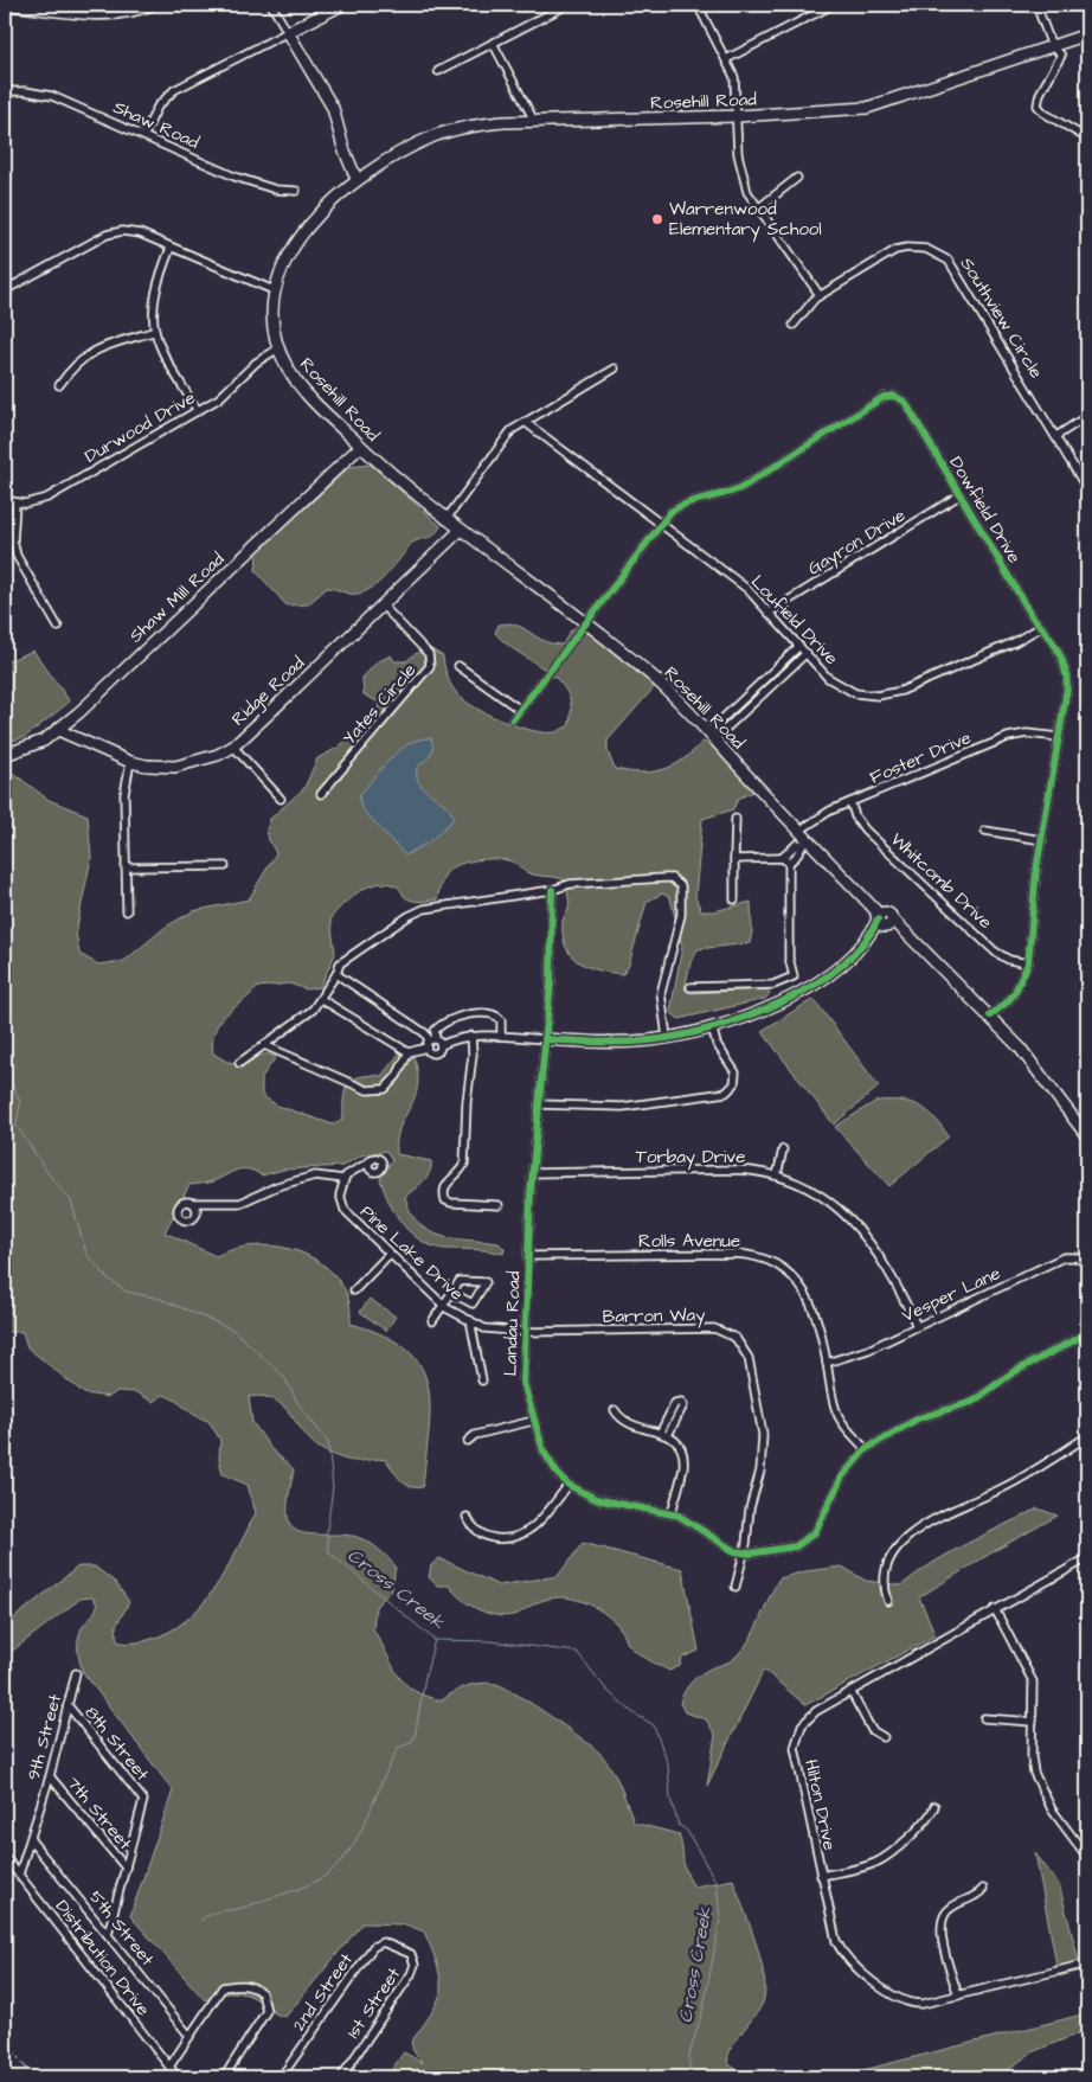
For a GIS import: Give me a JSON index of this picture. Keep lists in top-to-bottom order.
{
  "streets": {
    "main road": ["Rosehill Road", "Shaw Mill Road", "Ridge Road"],
    "street": [
      "Shaw Road",
      "Southview Circle",
      "Durwood Drive",
      "Dowfield Drive",
      "Gayron Drive",
      "Loufield Drive",
      "Yates Circle",
      "Foster Drive",
      "Whitcomb Drive",
      "Torbay Drive",
      "Rolls Avenue",
      "Pine Lake Drive",
      "Vesper Lane",
      "Barron Way",
      "Landau Road",
      "9th Street",
      "8th Street",
      "Hilton Drive",
      "7th Street",
      "5th Street",
      "Distribution Drive",
      "2nd Street",
      "1st Street"
    ]
  },
  "crossings": [
    ["Rosehill Road", "Durwood Drive"],
    ["Rosehill Road", "Dowfield Drive"],
    ["Rosehill Road", "Shaw Mill Road"],
    ["Rosehill Road", "Ridge Road"],
    ["Rosehill Road", "Foster Drive"],
    ["Dowfield Drive", "Gayron Drive"],
    ["Dowfield Drive", "Loufield Drive"],
    ["Dowfield Drive", "Foster Drive"],
    ["Dowfield Drive", "Whitcomb Drive"],
    ["Gayron Drive", "Loufield Drive"],
    ["Shaw Mill Road", "Ridge Road"],
    ["Ridge Road", "Yates Circle"],
    ["Foster Drive", "Whitcomb Drive"],
    ["Torbay Drive", "Vesper Lane"],
    ["Torbay Drive", "Landau Road"],
    ["Rolls Avenue", "Vesper Lane"],
    ["Rolls Avenue", "Landau Road"],
    ["Pine Lake Drive", "Barron Way"],
    ["Pine Lake Drive", "Landau Road"],
    ["Barron Way", "Landau Road"],
    ["9th Street", "8th Street"],
    ["9th Street", "7th Street"],
    ["9th Street", "5th Street"],
    ["9th Street", "Distribution Drive"],
    ["8th Street", "7th Street"],
    ["2nd Street", "1st Street"]
  ],
  "water": ["Cross Creek"],
  "places": ["Warrenwood Elementary School"]
}
